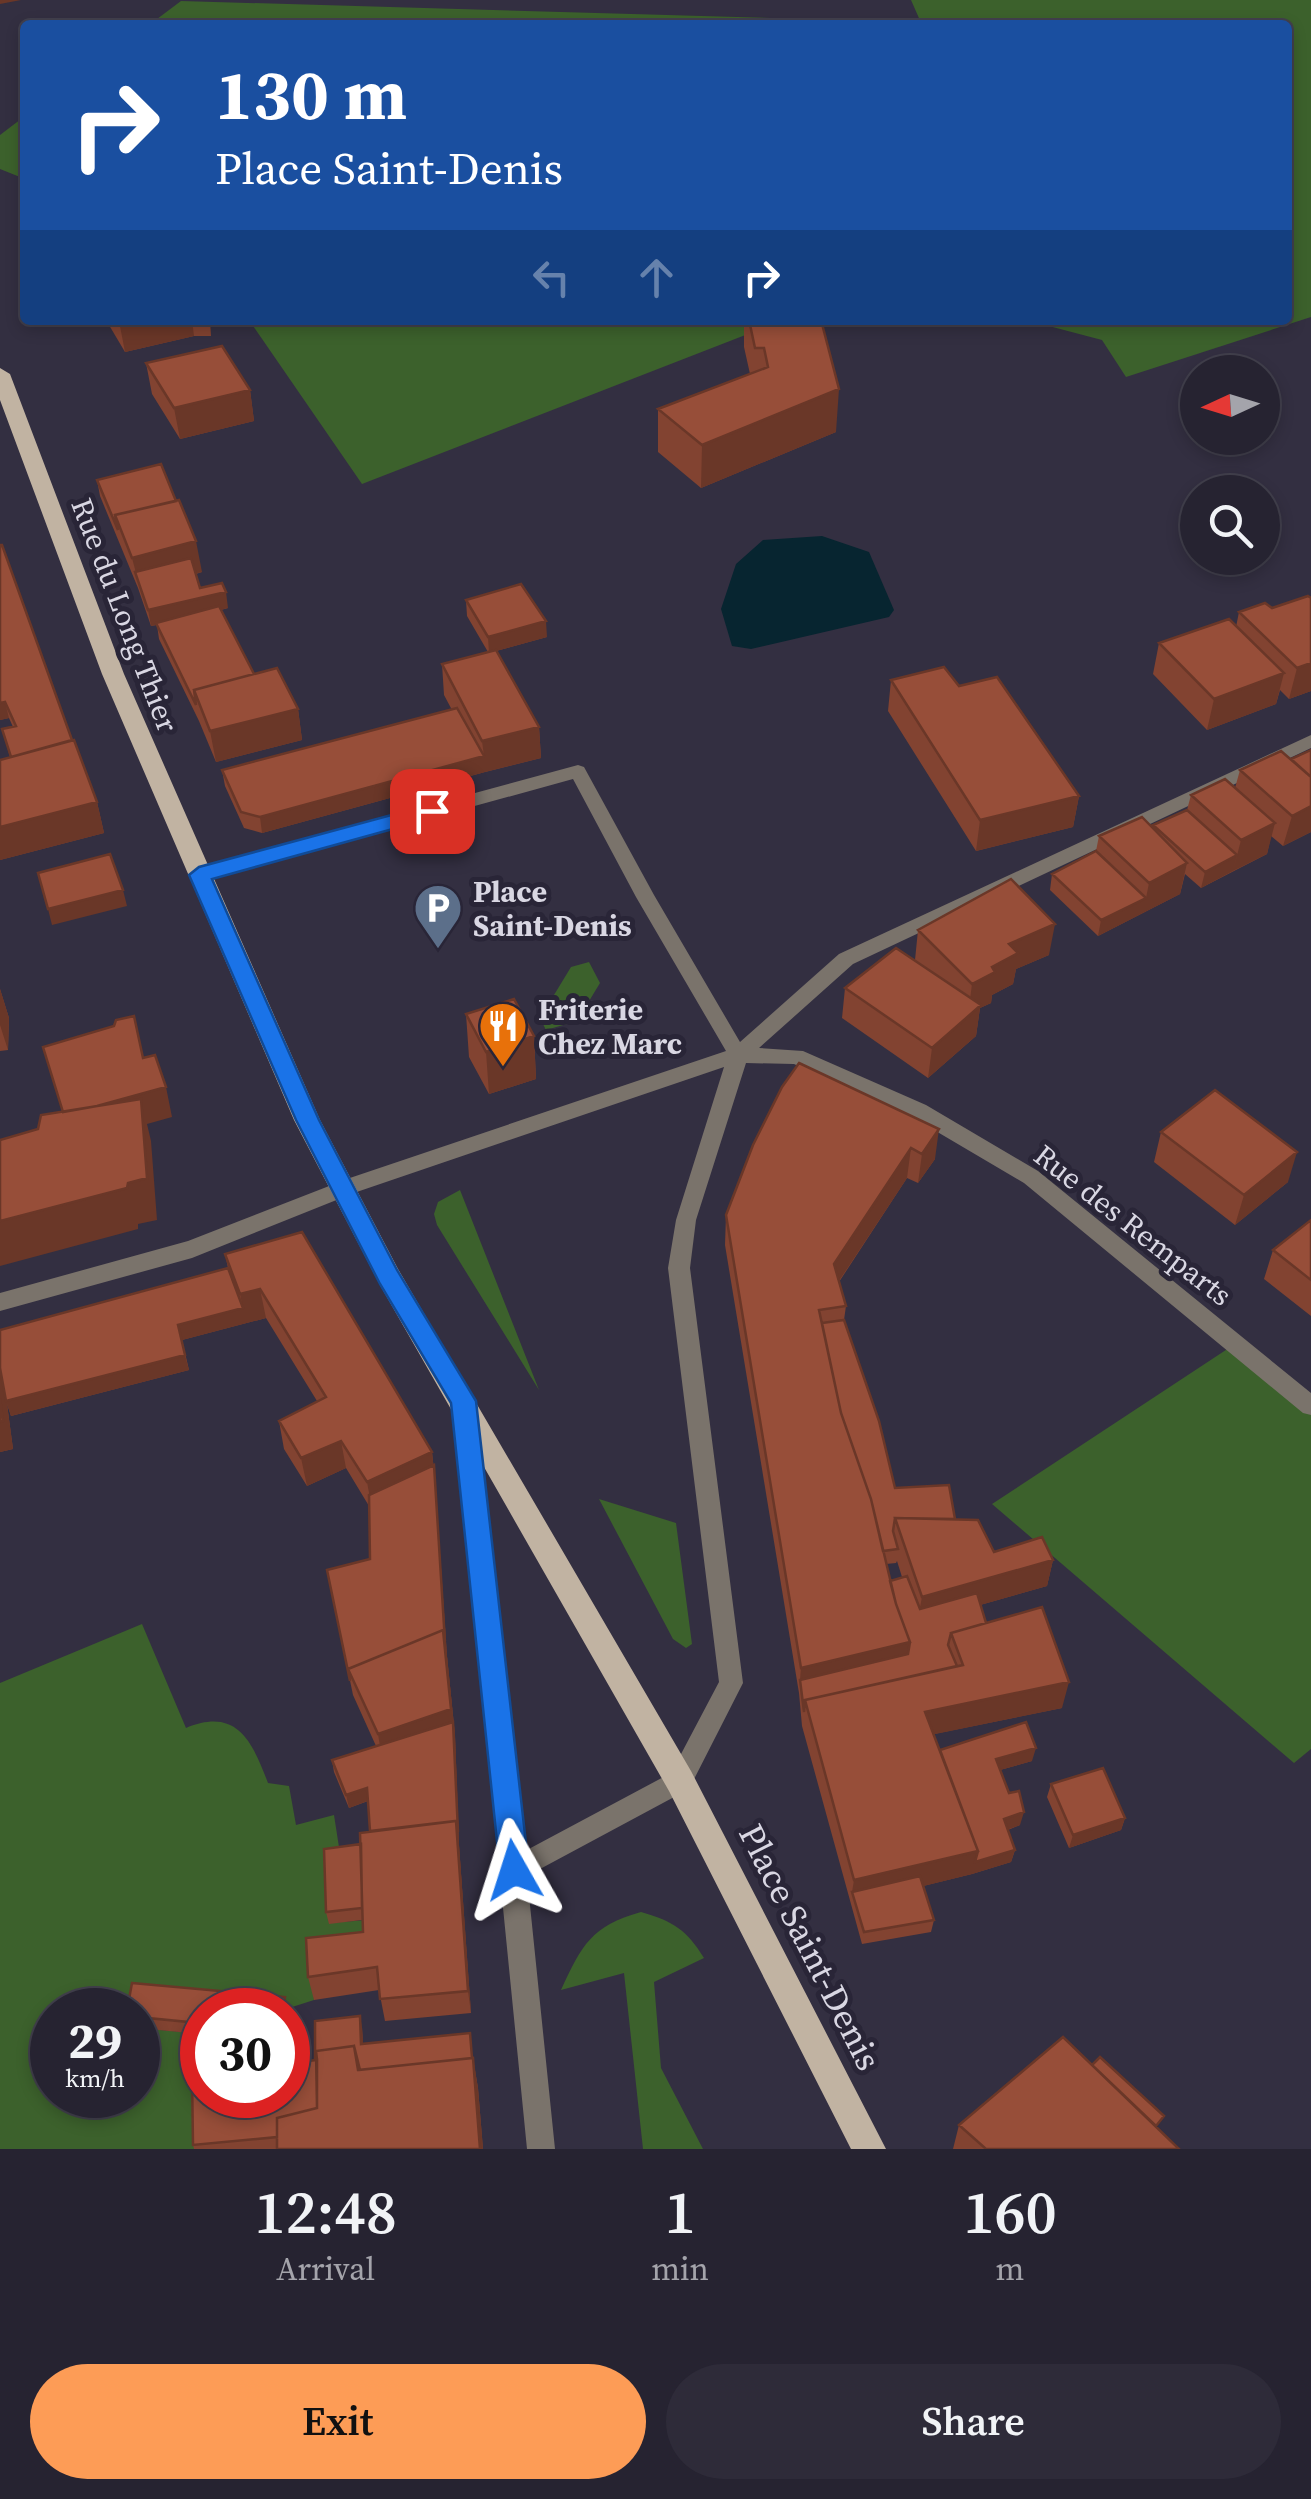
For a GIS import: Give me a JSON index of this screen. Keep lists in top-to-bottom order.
{
  "streets": {
    "main road": ["Rue du Long Thier", "Place Saint-Denis"],
    "street": ["Rue des Remparts"]
  },
  "crossings": [
    ["Rue du Long Thier", "Place Saint-Denis"]
  ],
  "places": {
    "parking": ["Place Saint-Denis"],
    "restaurant": ["Friterie Chez Marc"]
  },
  "north": "left",
  "page": {
    "turn": ["130 m", "Place Saint-Denis"],
    "speed": "29 km/h",
    "limit": "30",
    "eta": [
      "12:48",
      "Arrival",
      "1",
      "min",
      "160",
      "m"
    ],
    "buttons": ["Exit", "Share"]
  }
}
